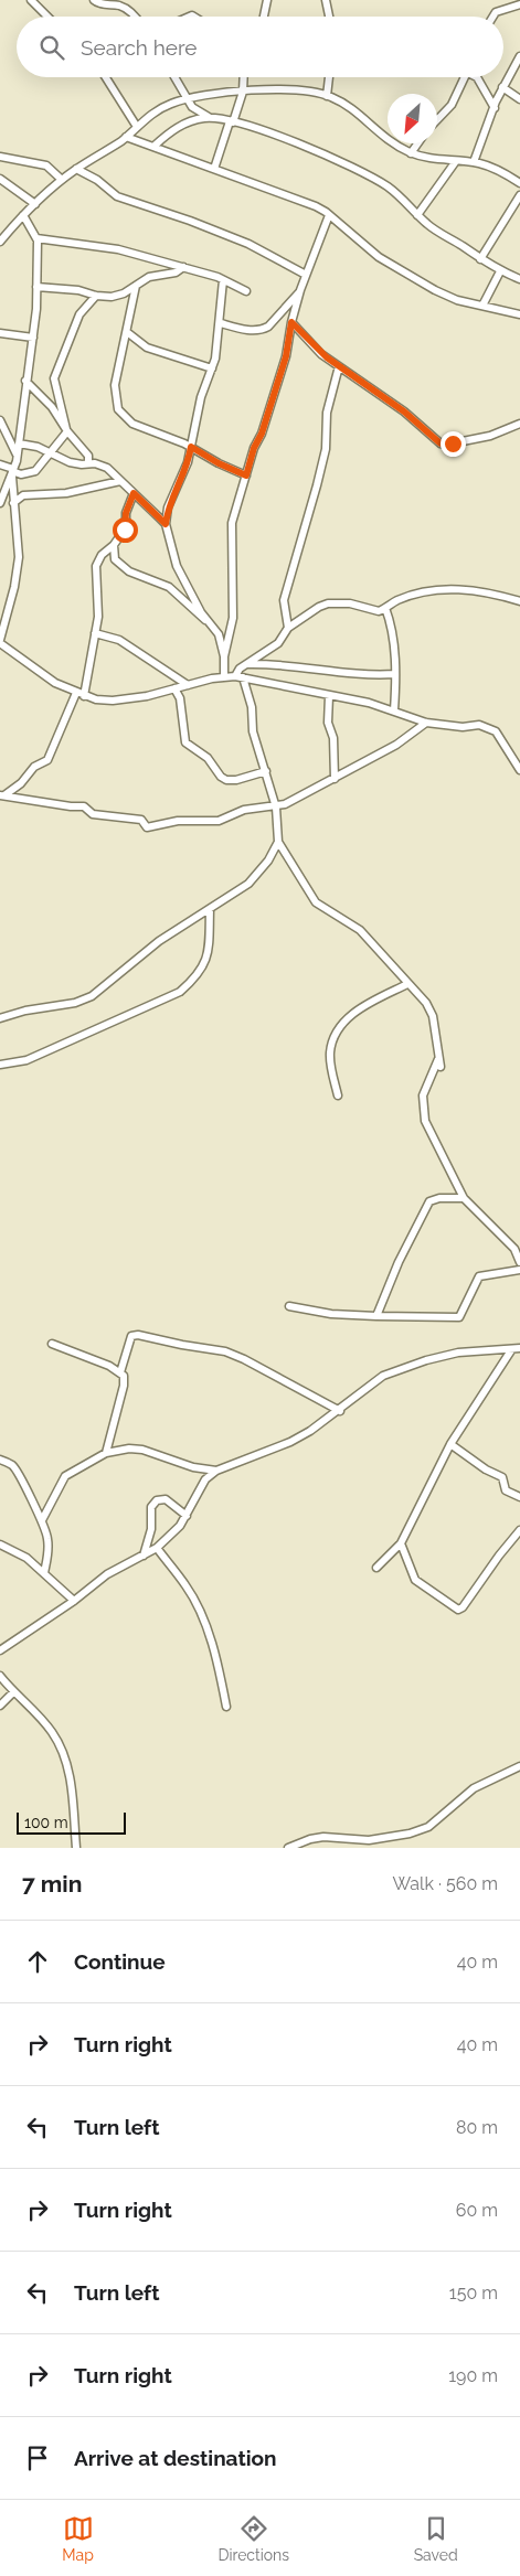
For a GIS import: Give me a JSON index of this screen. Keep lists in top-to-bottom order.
{
  "scale_bar": "100 m",
  "north": "bottom left",
  "page": {
    "search": "Search here",
    "scale": "100 m",
    "heading": ["7 min", "Walk · 560 m"],
    "list": [
      ["Continue", "40 m"],
      ["Turn right", "40 m"],
      ["Turn left", "80 m"],
      ["Turn right", "60 m"],
      ["Turn left", "150 m"],
      ["Turn right", "190 m"],
      "Arrive at destination"
    ],
    "nav": ["Map", "Directions", "Saved"]
  }
}
